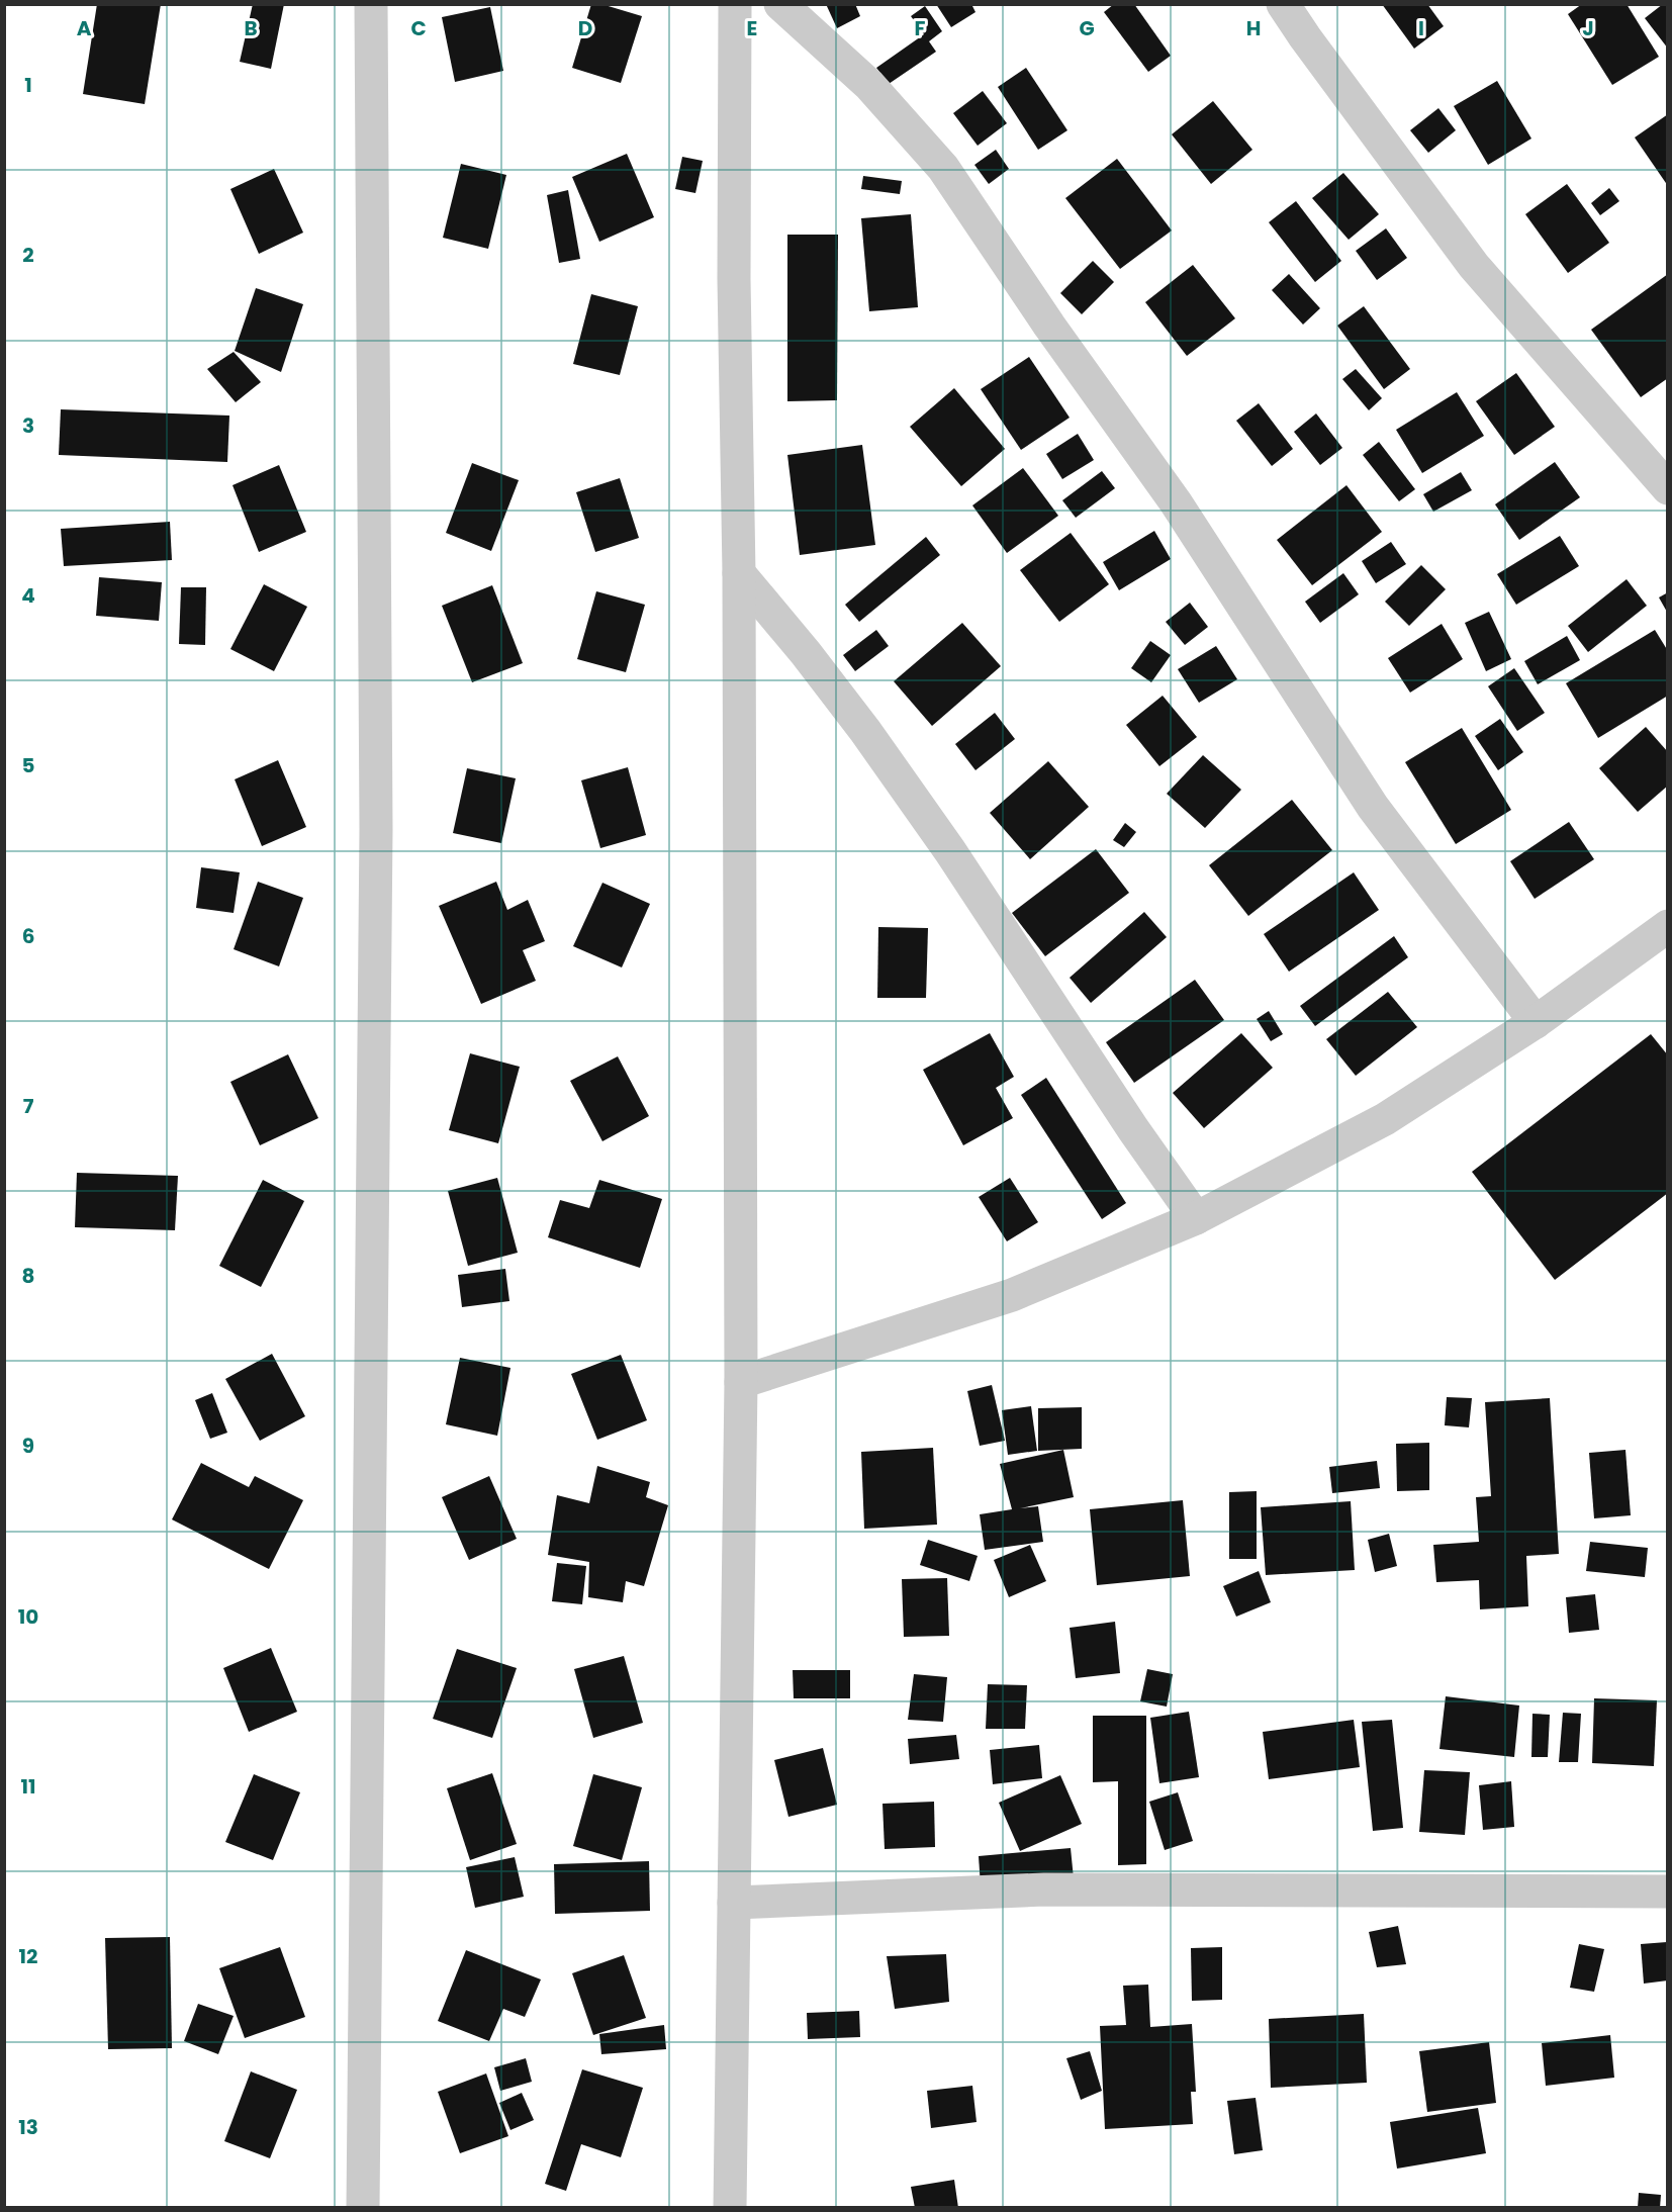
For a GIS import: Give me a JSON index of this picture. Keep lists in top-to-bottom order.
{
  "grid": {
    "columns": [
      "A",
      "B",
      "C",
      "D",
      "E",
      "F",
      "G",
      "H",
      "I",
      "J"
    ],
    "rows": [
      "1",
      "2",
      "3",
      "4",
      "5",
      "6",
      "7",
      "8",
      "9",
      "10",
      "11",
      "12",
      "13"
    ]
  }
}
